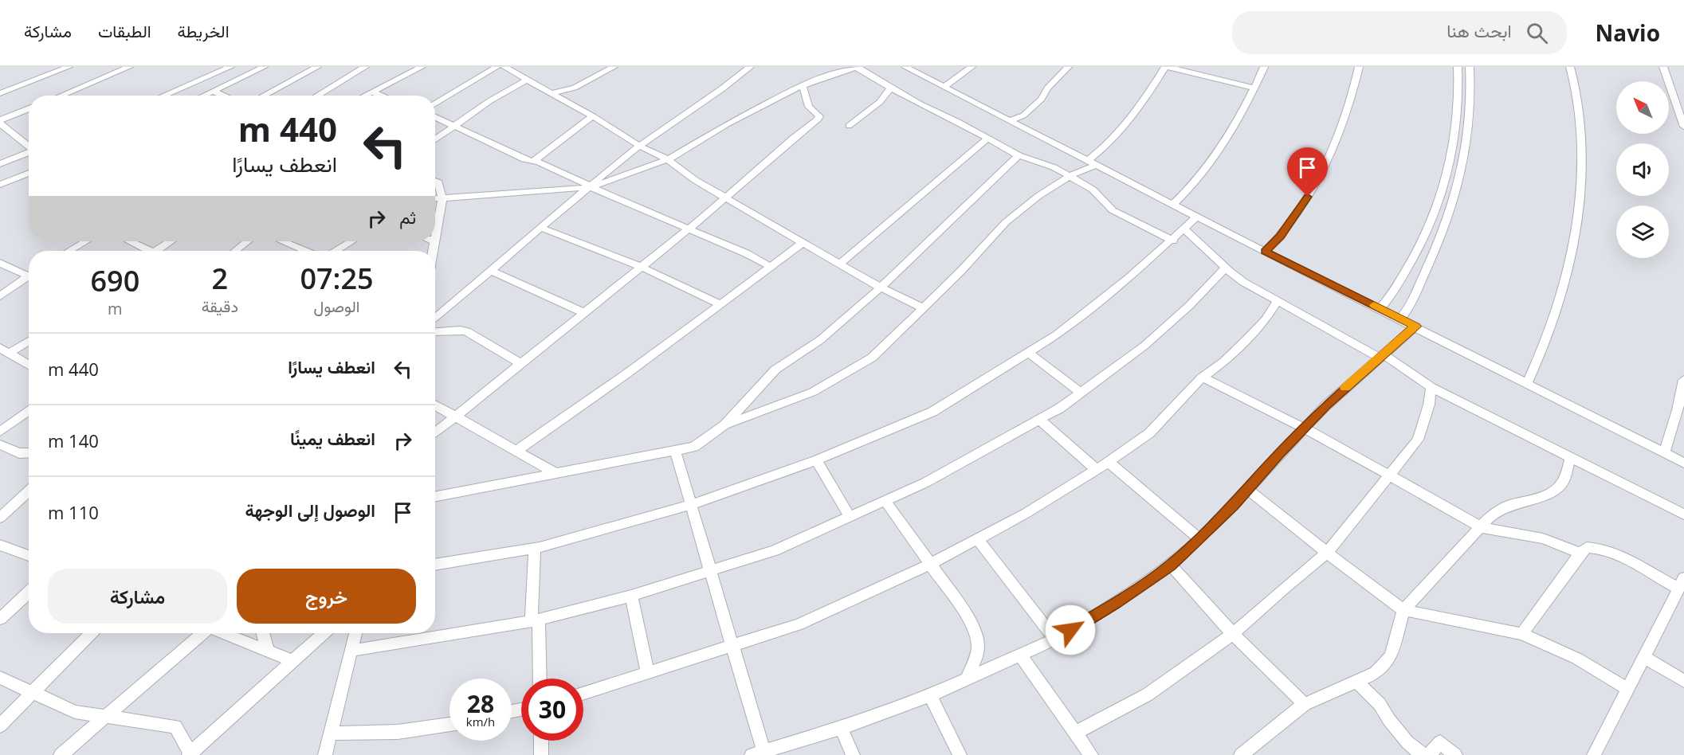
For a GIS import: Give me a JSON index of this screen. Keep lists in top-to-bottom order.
{
  "north": "top left",
  "page": {
    "header": "Navio",
    "search": "ابحث هنا",
    "nav": ["الخريطة", "الطبقات", "مشاركة"],
    "turn": ["440 m", "انعطف يسارًا"],
    "then": "ثم",
    "eta": [
      "07:25",
      "الوصول",
      "2",
      "دقيقة",
      "690",
      "m"
    ],
    "list": [
      {
        "name": "انعطف يسارًا",
        "value": "440 m"
      },
      {
        "name": "انعطف يمينًا",
        "value": "140 m"
      },
      {
        "name": "الوصول إلى الوجهة",
        "value": "110 m"
      }
    ],
    "buttons": ["خروج", "مشاركة"],
    "speed": "28 km/h",
    "limit": "30"
  }
}
